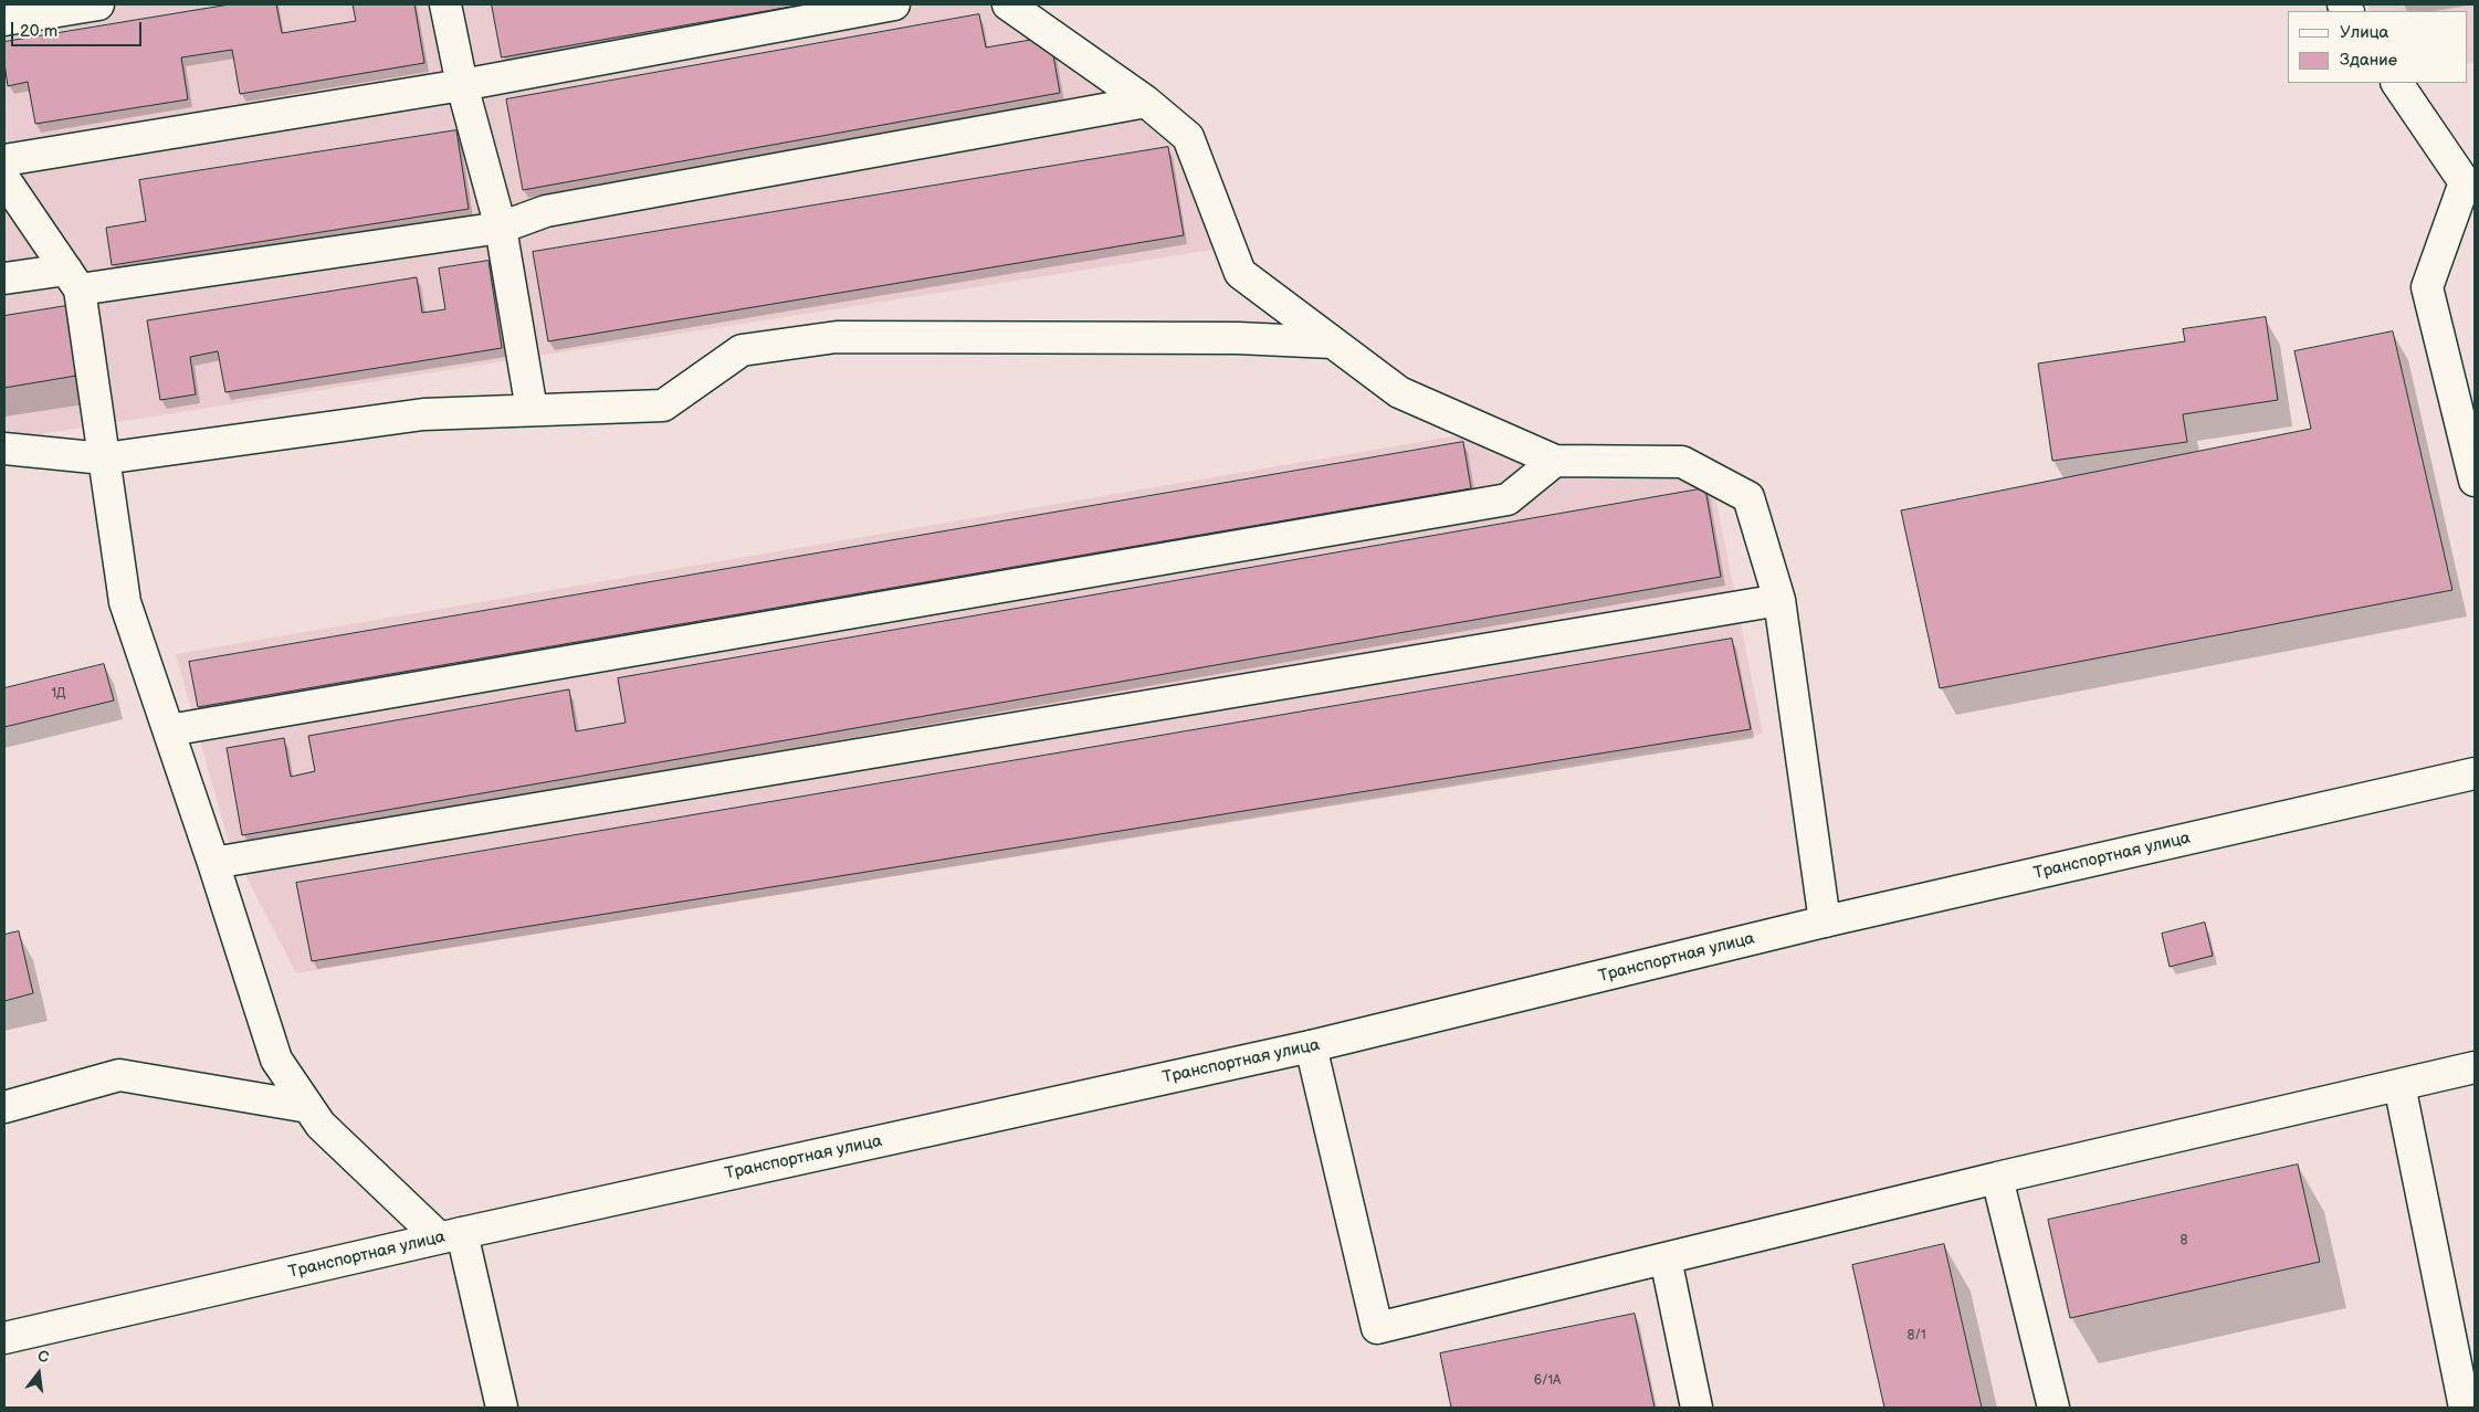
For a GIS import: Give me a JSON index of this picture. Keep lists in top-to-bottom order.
{
  "streets": {
    "main road": ["Транспортная улица"]
  },
  "house_numbers": [
    "1Д",
    "8",
    "8/1",
    "6/1А"
  ],
  "legend": ["Улица", "Здание"],
  "scale_bar": "20 m",
  "north": "top"
}
